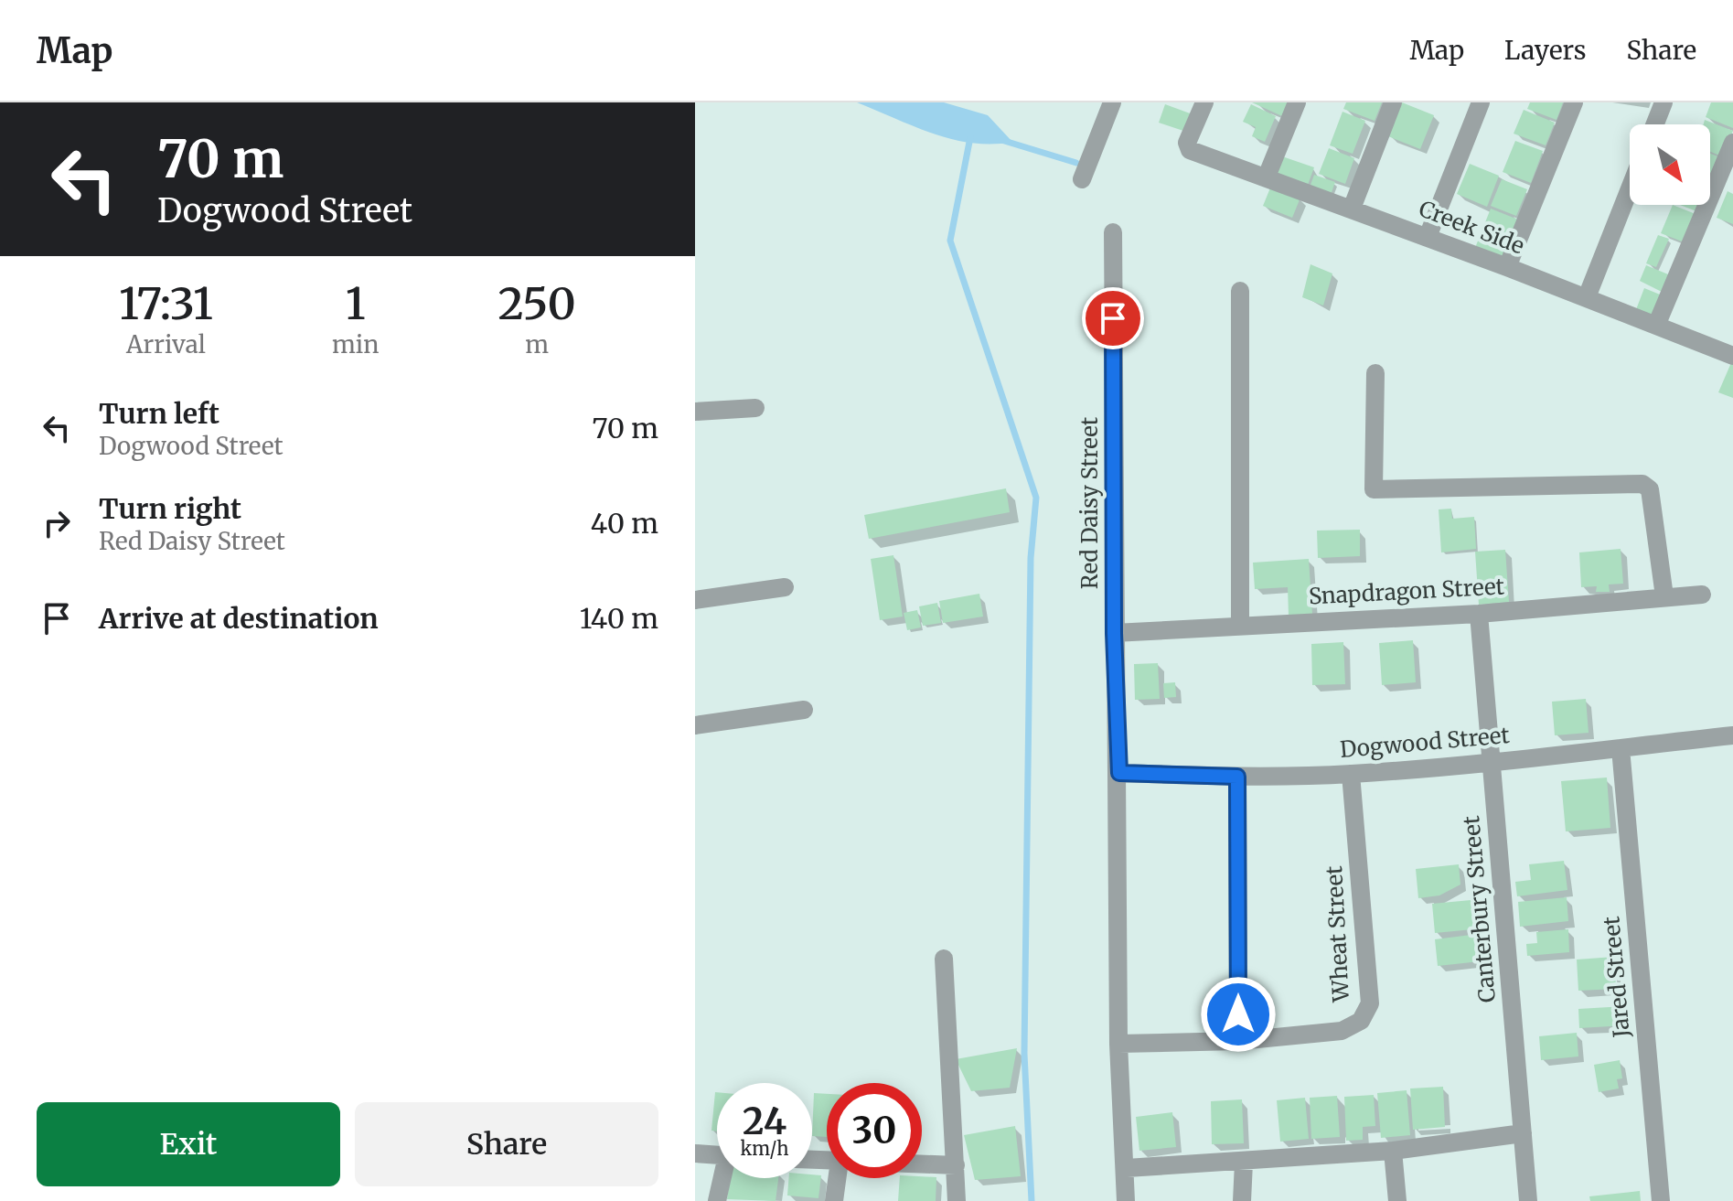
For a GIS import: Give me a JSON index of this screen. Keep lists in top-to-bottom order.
{
  "streets": {
    "street": [
      "Creek Side",
      "Red Daisy Street",
      "Snapdragon Street",
      "Dogwood Street",
      "Canterbury Street",
      "Wheat Street",
      "Jared Street"
    ]
  },
  "crossings": [
    ["Red Daisy Street", "Snapdragon Street"],
    ["Red Daisy Street", "Dogwood Street"],
    ["Red Daisy Street", "Wheat Street"],
    ["Snapdragon Street", "Canterbury Street"],
    ["Dogwood Street", "Canterbury Street"],
    ["Dogwood Street", "Wheat Street"],
    ["Dogwood Street", "Jared Street"]
  ],
  "north": "bottom right",
  "page": {
    "header": "Map",
    "nav": ["Map", "Layers", "Share"],
    "turn": ["70 m", "Dogwood Street"],
    "eta": [
      "17:31",
      "Arrival",
      "1",
      "min",
      "250",
      "m"
    ],
    "list": [
      {
        "name": "Turn left",
        "note": "Dogwood Street",
        "value": "70 m"
      },
      {
        "name": "Turn right",
        "note": "Red Daisy Street",
        "value": "40 m"
      },
      {
        "name": "Arrive at destination",
        "value": "140 m"
      }
    ],
    "speed": "24 km/h",
    "limit": "30",
    "buttons": ["Exit", "Share"]
  }
}
